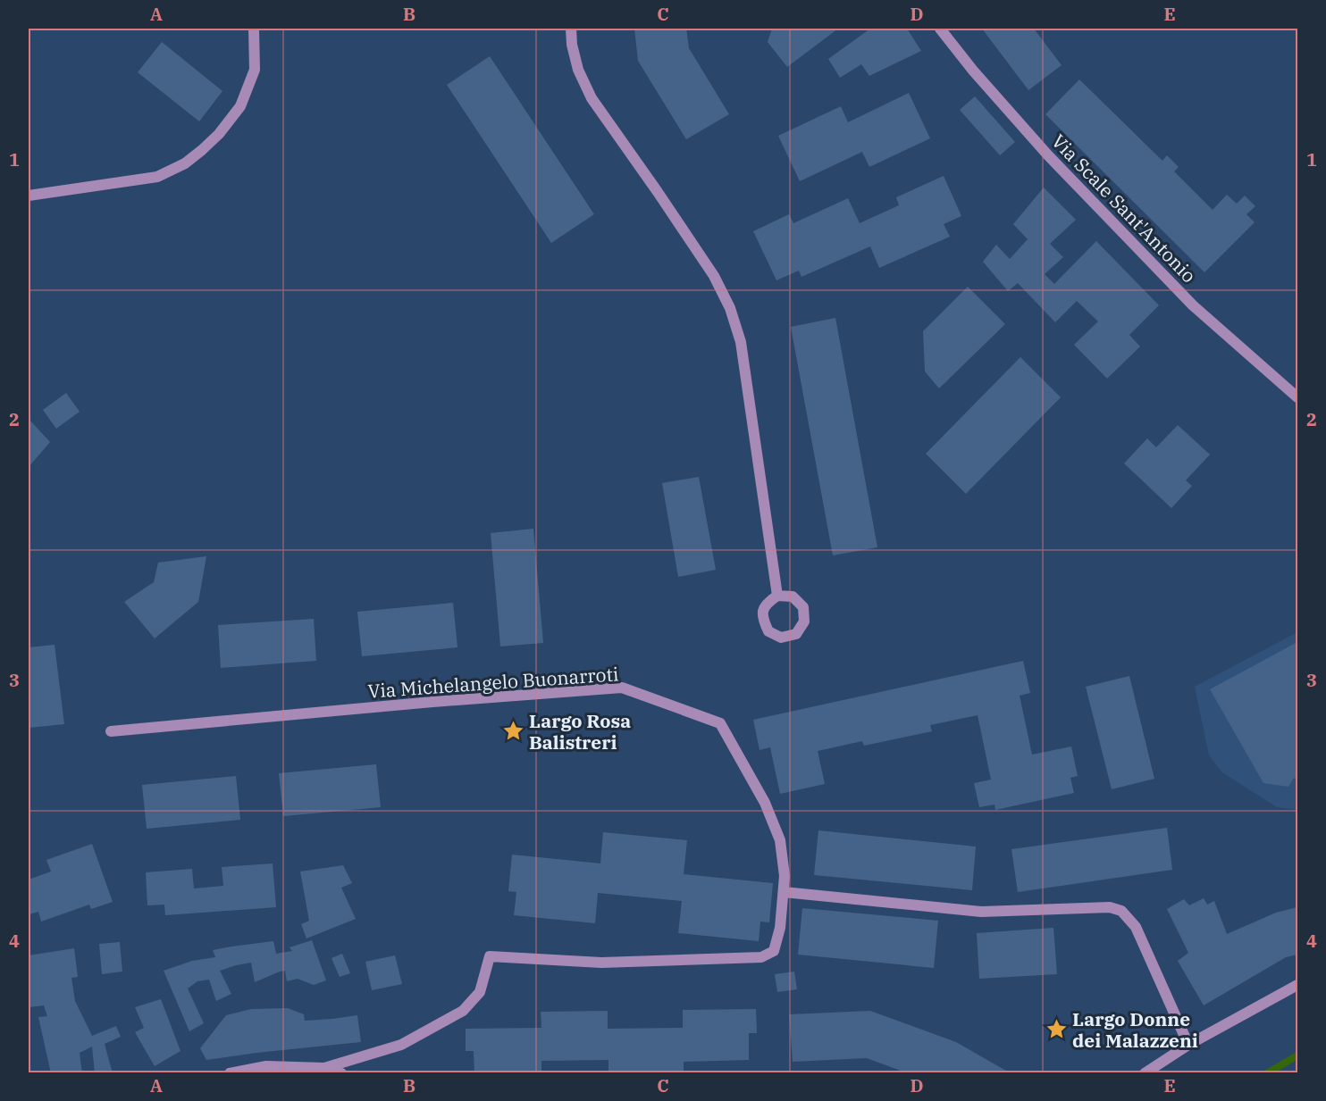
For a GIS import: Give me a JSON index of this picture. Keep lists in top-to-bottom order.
{
  "streets": {
    "street": ["Via Scale Sant'Antonio", "Via Michelangelo Buonarroti"]
  },
  "places": {
    "place": ["Largo Rosa Balistreri", "Largo Donne dei Malazzeni"]
  },
  "grid": {
    "columns": [
      "A",
      "B",
      "C",
      "D",
      "E"
    ],
    "rows": [
      "1",
      "2",
      "3",
      "4"
    ]
  }
}
